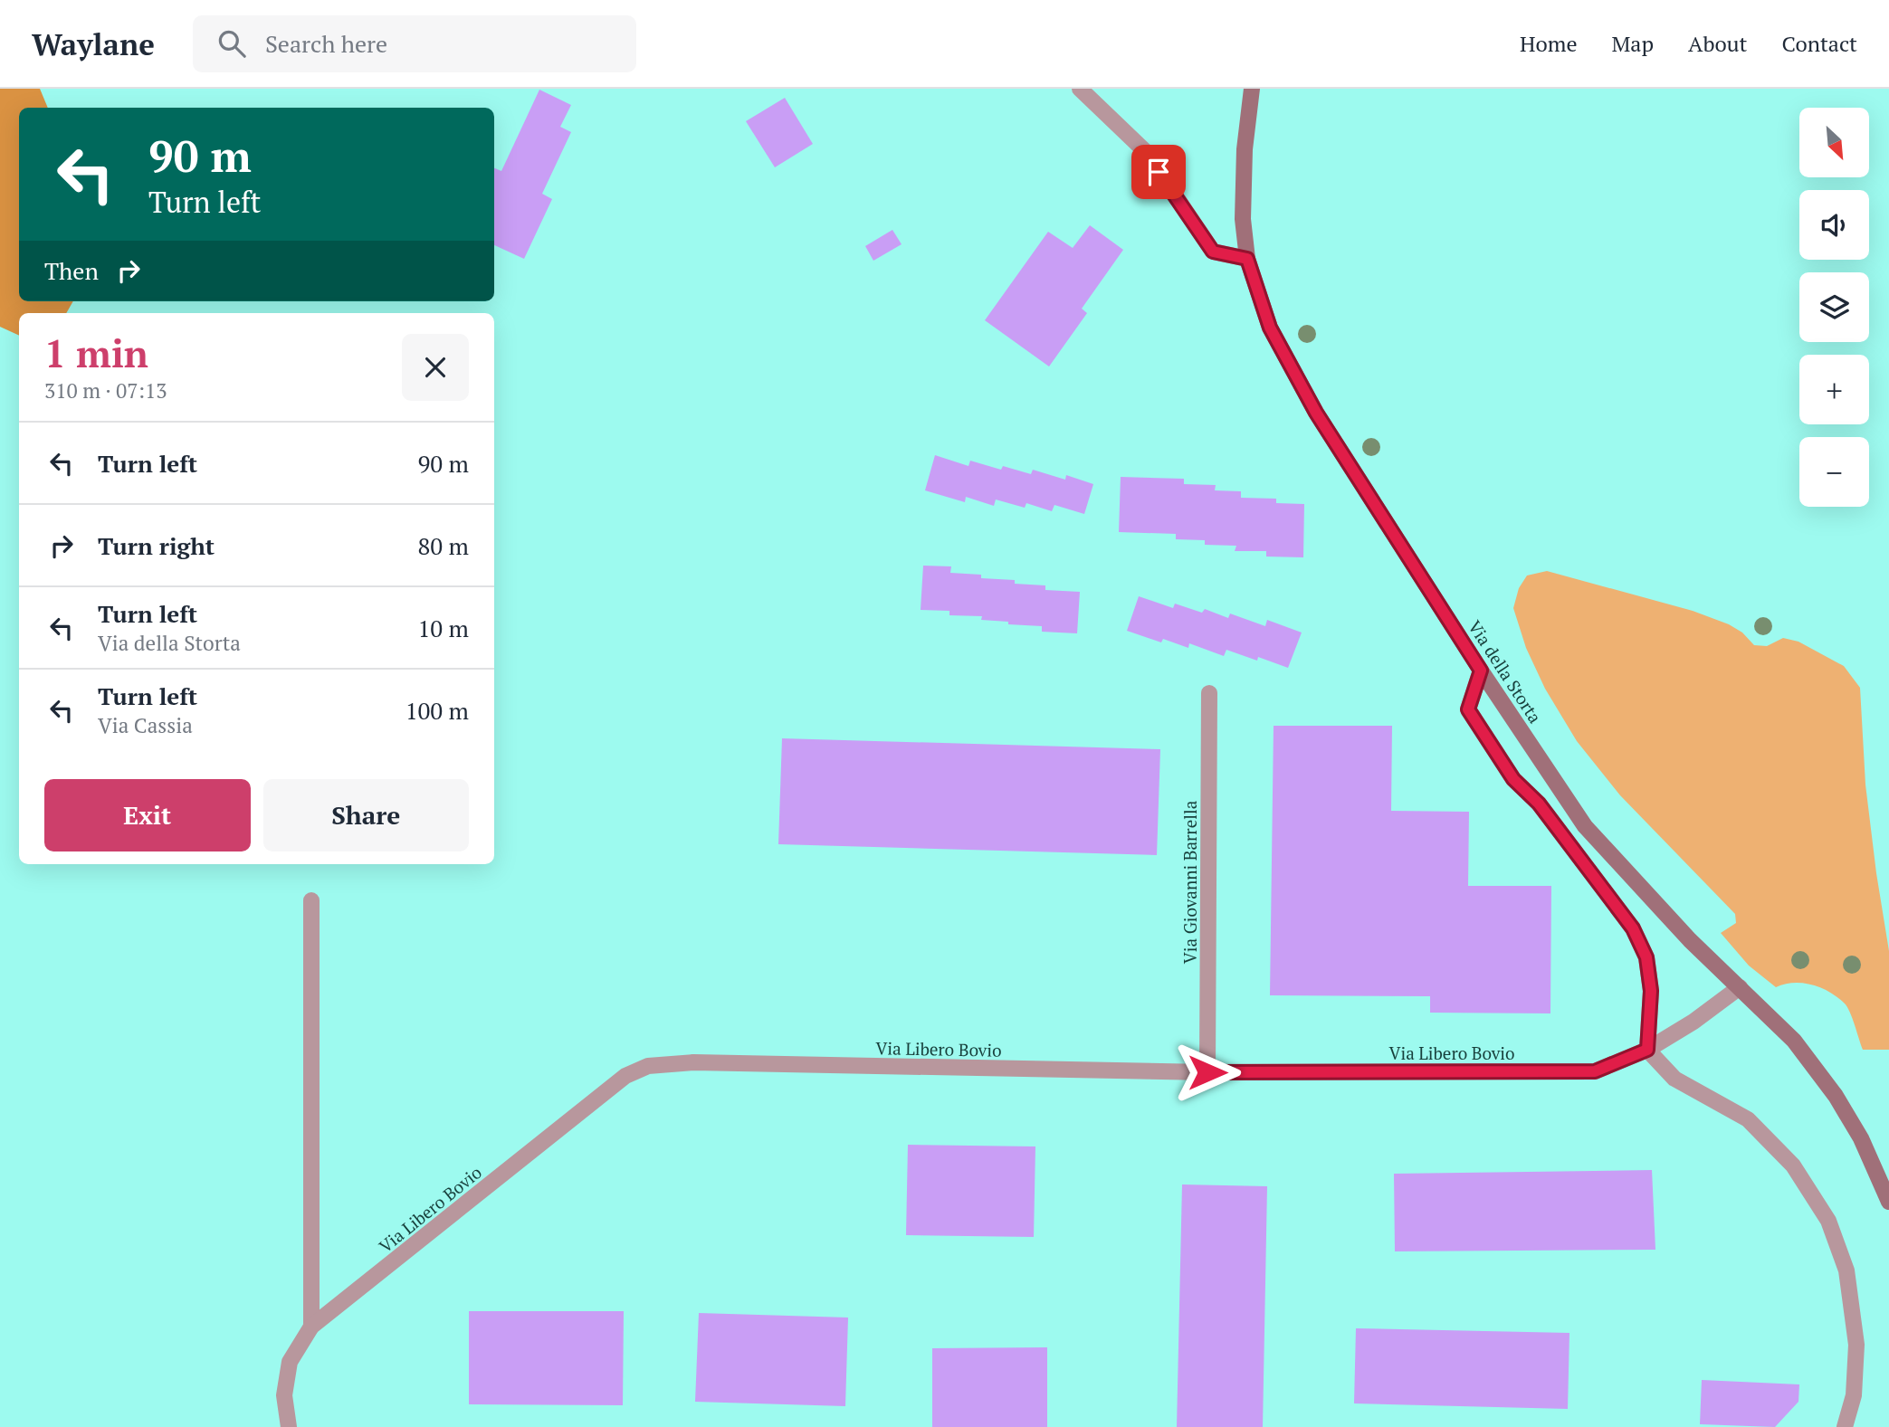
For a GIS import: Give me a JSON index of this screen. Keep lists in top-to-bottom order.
{
  "streets": {
    "main road": ["Via della Storta"],
    "street": ["Via Giovanni Barrella", "Via Libero Bovio"]
  },
  "crossings": [
    ["Via della Storta", "Via Libero Bovio"],
    ["Via Giovanni Barrella", "Via Libero Bovio"]
  ],
  "north": "bottom right",
  "page": {
    "header": "Waylane",
    "search": "Search here",
    "nav": [
      "Home",
      "Map",
      "About",
      "Contact"
    ],
    "map_buttons": ["+", "−"],
    "turn": ["90 m", "Turn left"],
    "then": "Then",
    "heading": ["1 min", "310 m · 07:13"],
    "list": [
      {
        "name": "Turn left",
        "value": "90 m"
      },
      {
        "name": "Turn right",
        "value": "80 m"
      },
      {
        "name": "Turn left",
        "note": "Via della Storta",
        "value": "10 m"
      },
      {
        "name": "Turn left",
        "note": "Via Cassia",
        "value": "100 m"
      }
    ],
    "buttons": ["Exit", "Share"]
  }
}
